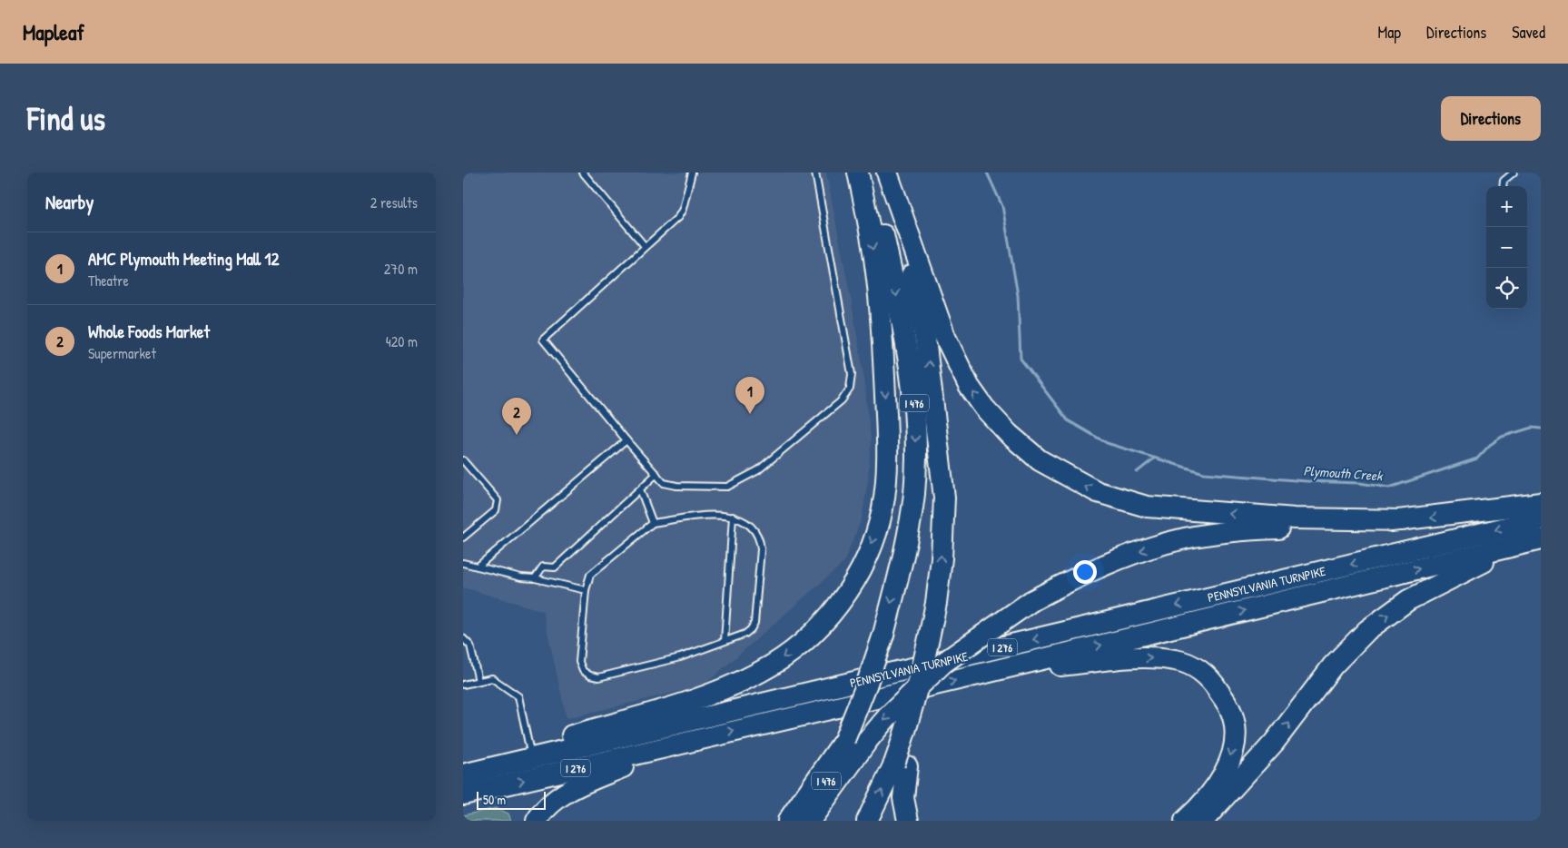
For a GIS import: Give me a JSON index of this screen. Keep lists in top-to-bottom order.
{
  "streets": {
    "highway": ["I 476", "PENNSYLVANIA TURNPIKE", "I 276"]
  },
  "water": ["Plymouth Creek"],
  "scale_bar": "50 m",
  "page": {
    "header": "Mapleaf",
    "nav": ["Map", "Directions", "Saved"],
    "buttons": "Directions",
    "title": "Find us",
    "heading": ["Nearby", "2 results"],
    "map_buttons": ["+", "−"],
    "list": [
      {
        "mark": "1",
        "name": "AMC Plymouth Meeting Mall 12",
        "note": "Theatre",
        "value": "270 m"
      },
      {
        "mark": "2",
        "name": "Whole Foods Market",
        "note": "Supermarket",
        "value": "420 m"
      }
    ],
    "pins": ["1", "2"],
    "scale": "50 m"
  }
}
